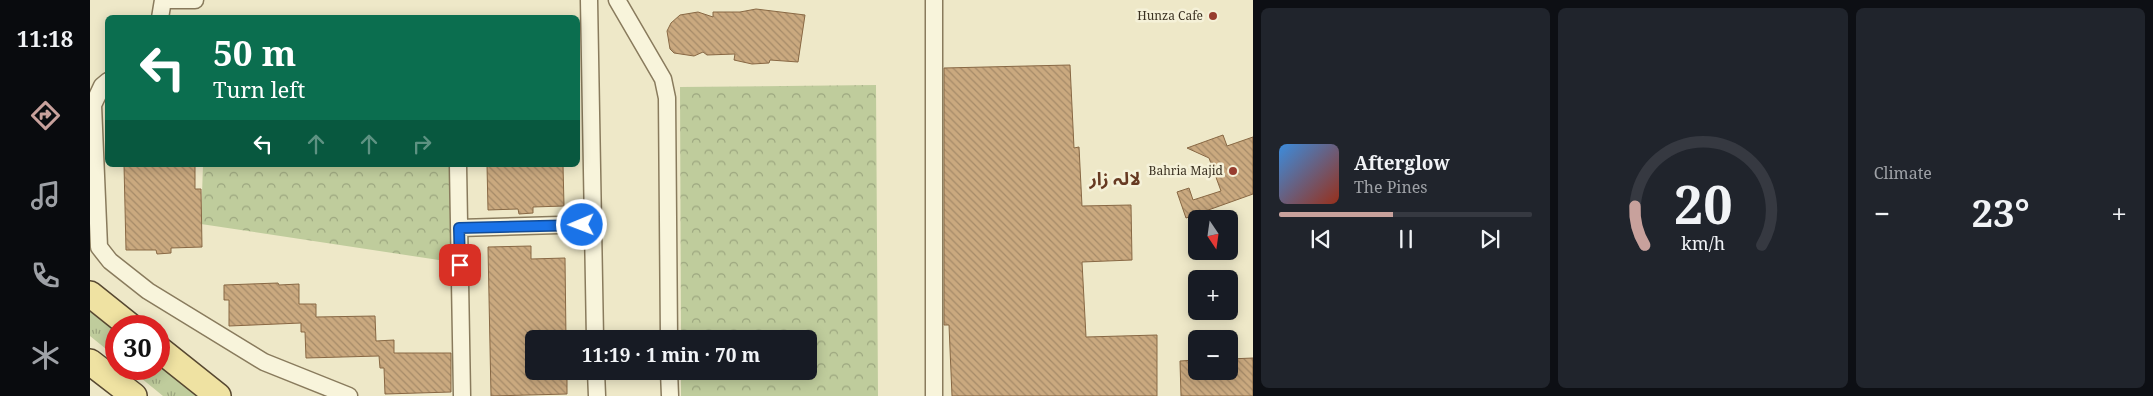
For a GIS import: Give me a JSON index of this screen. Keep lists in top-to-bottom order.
{
  "districts": ["لالہ زار"],
  "places": ["Hunza Cafe", "Bahria Majid"],
  "north": "bottom",
  "page": {
    "tabs": "11:18",
    "tile": "Climate",
    "turn": ["50 m", "Turn left"],
    "song": ["Afterglow", "The Pines"],
    "heat": ["−", "23°", "+"],
    "map_buttons": ["+", "−"],
    "limit": "30",
    "trip": "11:19 · 1 min · 70 m",
    "gauge": ["20", "km/h"]
  }
}
